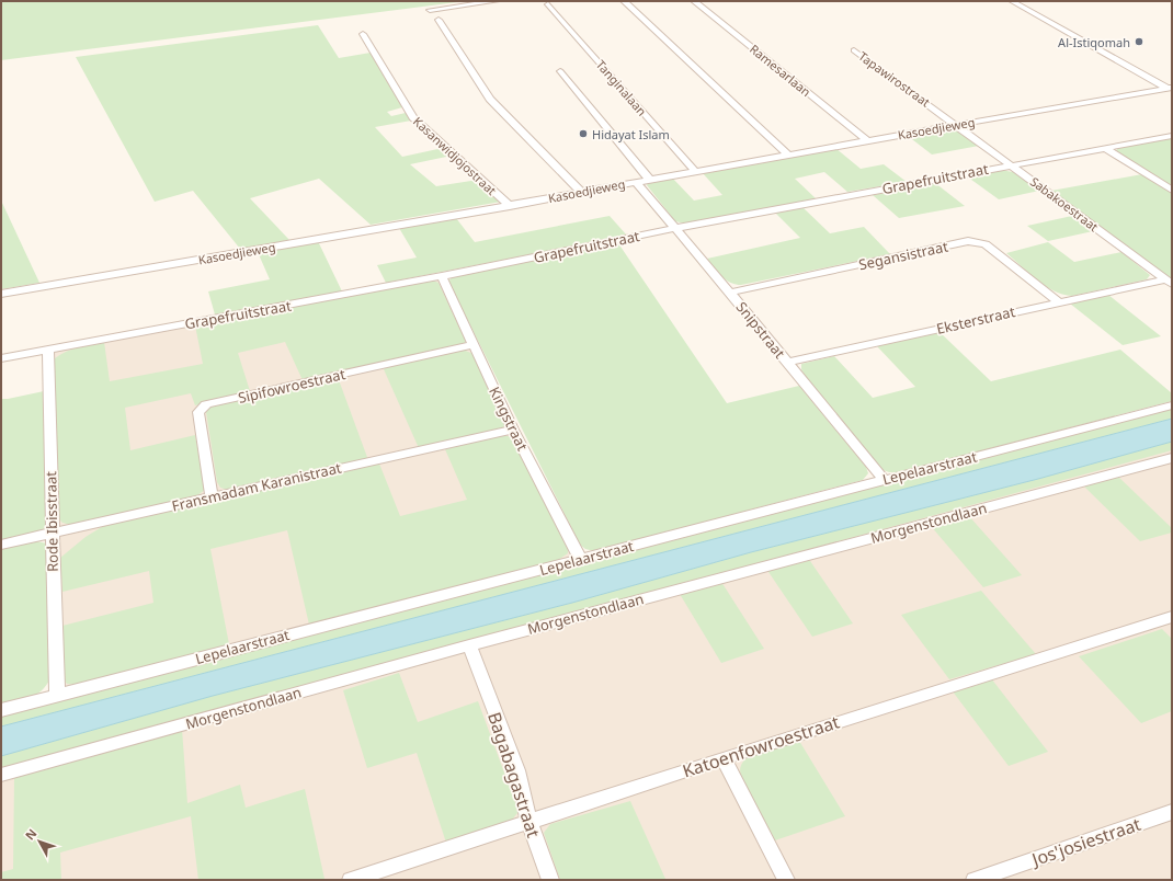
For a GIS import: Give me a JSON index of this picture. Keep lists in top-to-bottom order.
{
  "streets": {
    "street": [
      "Ramesarlaan",
      "Tapawirostraat",
      "Tanginalaan",
      "Kasoedjieweg",
      "Kasanwidjojostraat",
      "Grapefruitstraat",
      "Sabakoestraat",
      "Segansistraat",
      "Eksterstraat",
      "Snipstraat",
      "Sipifowroestraat",
      "Kingstraat",
      "Lepelaarstraat",
      "Fransmadam Karanistraat",
      "Rode Ibisstraat",
      "Morgenstondlaan",
      "Katoenfowroestraat",
      "Bagabagastraat",
      "Jos'josiestraat"
    ]
  },
  "crossings": [
    ["Ramesarlaan", "Kasoedjieweg"],
    ["Tapawirostraat", "Kasoedjieweg"],
    ["Tapawirostraat", "Sabakoestraat"],
    ["Tanginalaan", "Kasoedjieweg"],
    ["Kasoedjieweg", "Kasanwidjojostraat"],
    ["Kasoedjieweg", "Sabakoestraat"],
    ["Kasoedjieweg", "Snipstraat"],
    ["Grapefruitstraat", "Sabakoestraat"],
    ["Grapefruitstraat", "Snipstraat"],
    ["Grapefruitstraat", "Kingstraat"],
    ["Grapefruitstraat", "Rode Ibisstraat"],
    ["Sabakoestraat", "Eksterstraat"],
    ["Segansistraat", "Eksterstraat"],
    ["Segansistraat", "Snipstraat"],
    ["Eksterstraat", "Snipstraat"],
    ["Snipstraat", "Lepelaarstraat"],
    ["Sipifowroestraat", "Kingstraat"],
    ["Sipifowroestraat", "Fransmadam Karanistraat"],
    ["Kingstraat", "Lepelaarstraat"],
    ["Kingstraat", "Fransmadam Karanistraat"],
    ["Lepelaarstraat", "Rode Ibisstraat"],
    ["Fransmadam Karanistraat", "Rode Ibisstraat"],
    ["Morgenstondlaan", "Bagabagastraat"],
    ["Katoenfowroestraat", "Bagabagastraat"]
  ],
  "places": ["Al-Istiqomah", "Hidayat Islam"],
  "north": "top left"
}
